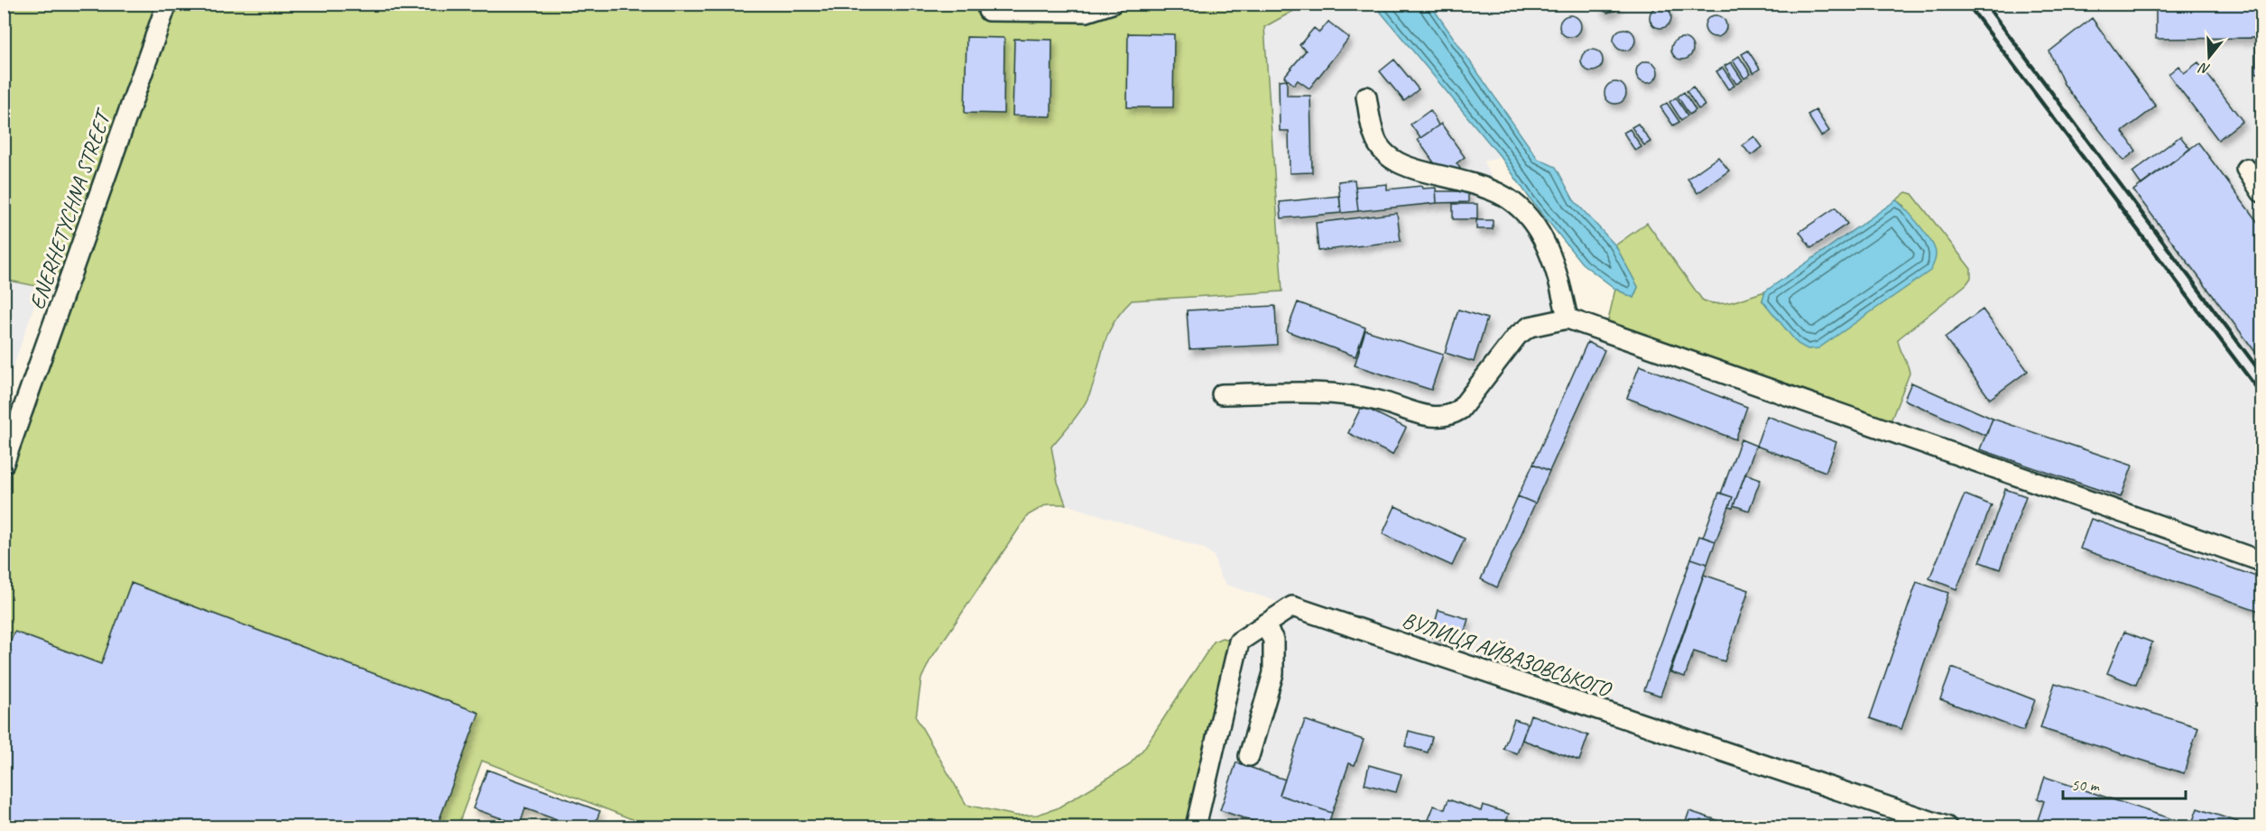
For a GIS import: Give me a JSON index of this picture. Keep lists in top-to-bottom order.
{
  "streets": {
    "street": ["ENERHETYCHNA STREET", "ВУЛИЦЯ АЙВАЗОВСЬКОГО"]
  },
  "scale_bar": "50 m",
  "north": "bottom"
}
